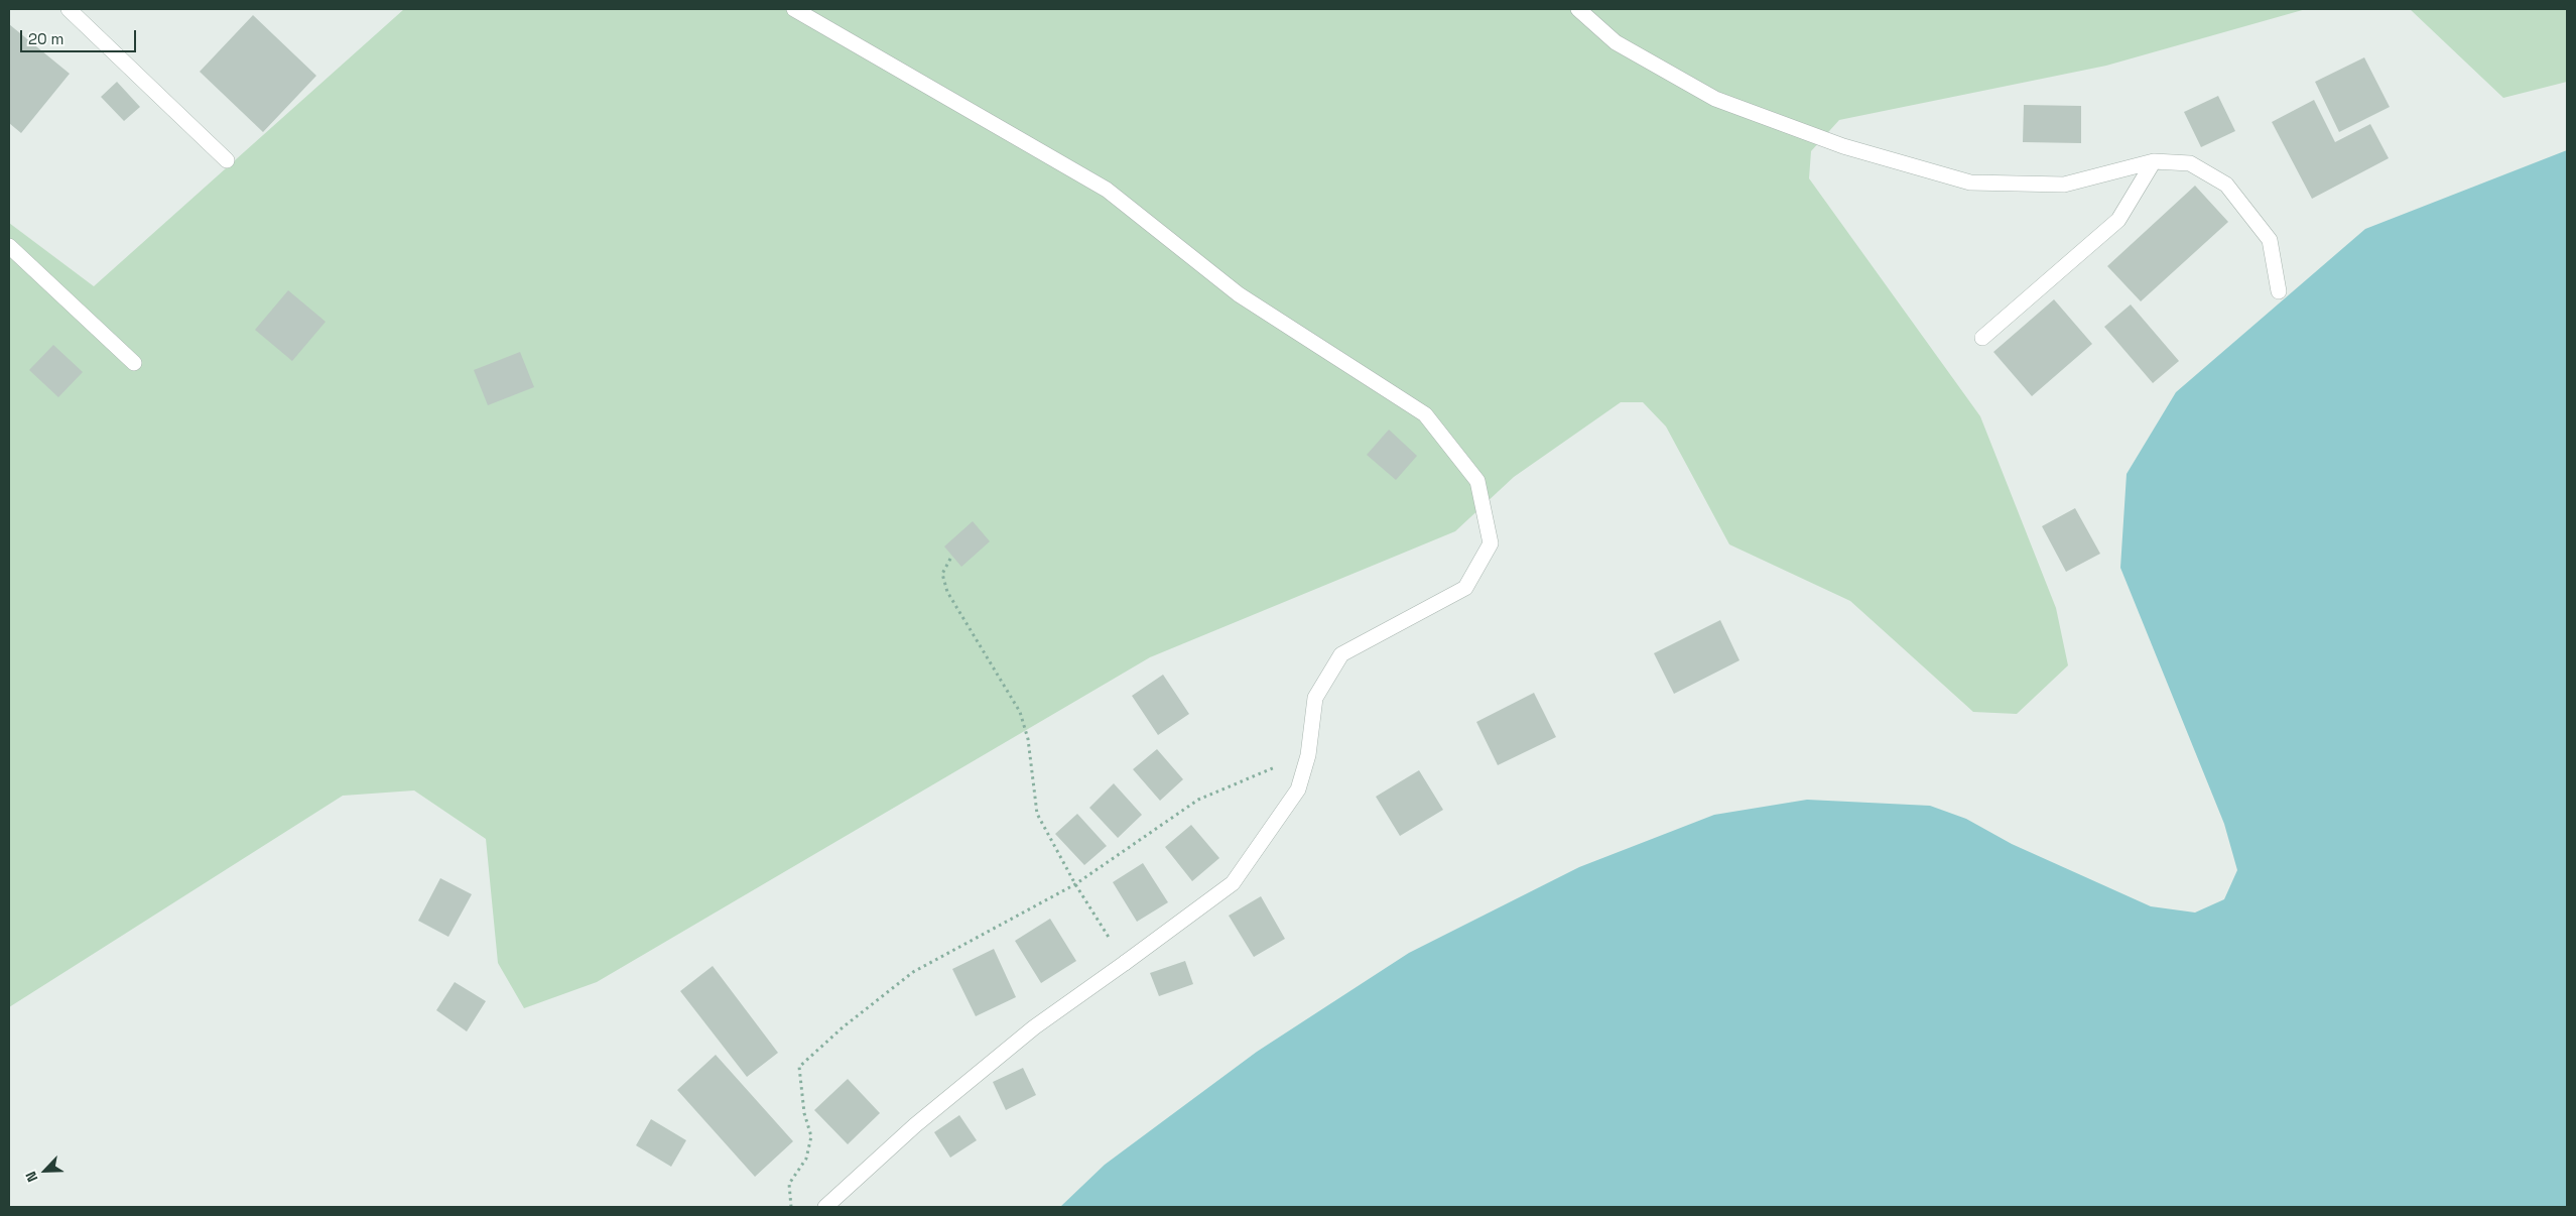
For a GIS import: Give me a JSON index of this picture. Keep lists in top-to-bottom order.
{
  "scale_bar": "20 m",
  "north": "bottom left"
}
